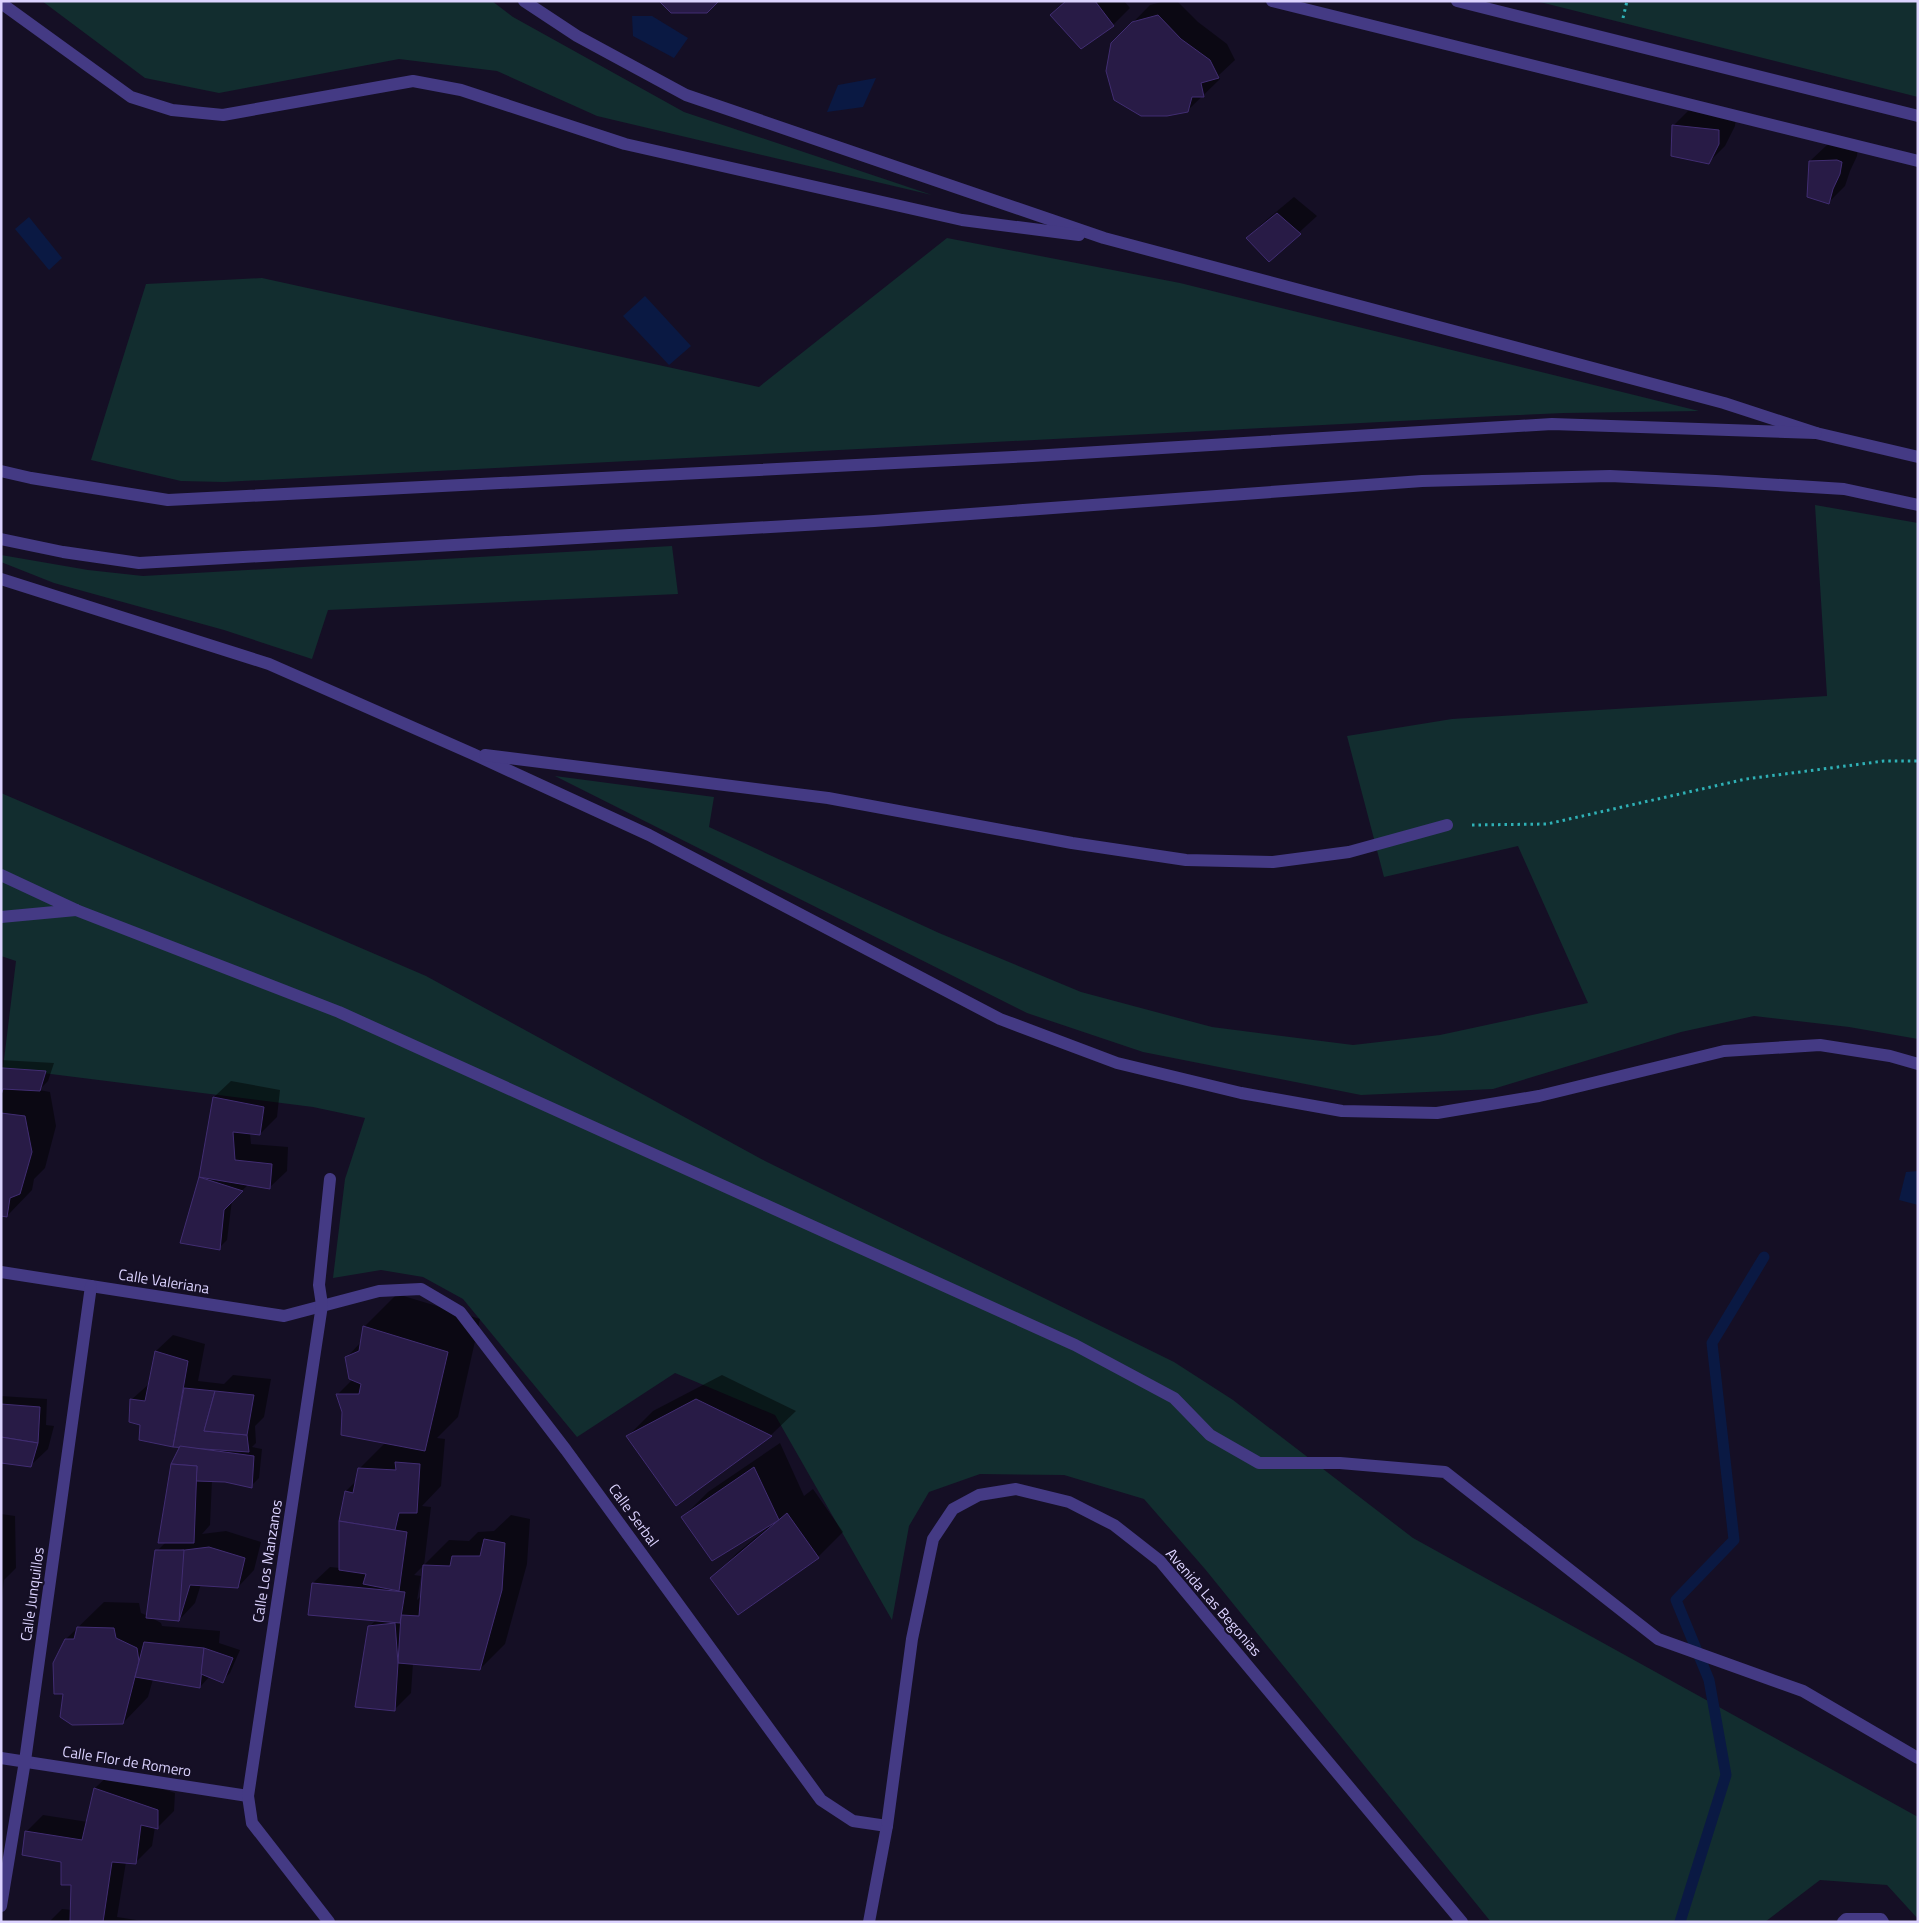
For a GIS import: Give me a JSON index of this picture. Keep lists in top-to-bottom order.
{
  "streets": {
    "street": [
      "Calle Valeriana",
      "Calle Serbal",
      "Calle Los Manzanos",
      "Calle Junquillos",
      "Avenida Las Begonias",
      "Calle Flor de Romero"
    ]
  },
  "crossings": [
    ["Calle Valeriana", "Calle Serbal"],
    ["Calle Valeriana", "Calle Los Manzanos"],
    ["Calle Valeriana", "Calle Junquillos"],
    ["Calle Serbal", "Calle Los Manzanos"],
    ["Calle Serbal", "Avenida Las Begonias"],
    ["Calle Los Manzanos", "Calle Flor de Romero"],
    ["Calle Junquillos", "Calle Flor de Romero"]
  ]
}
